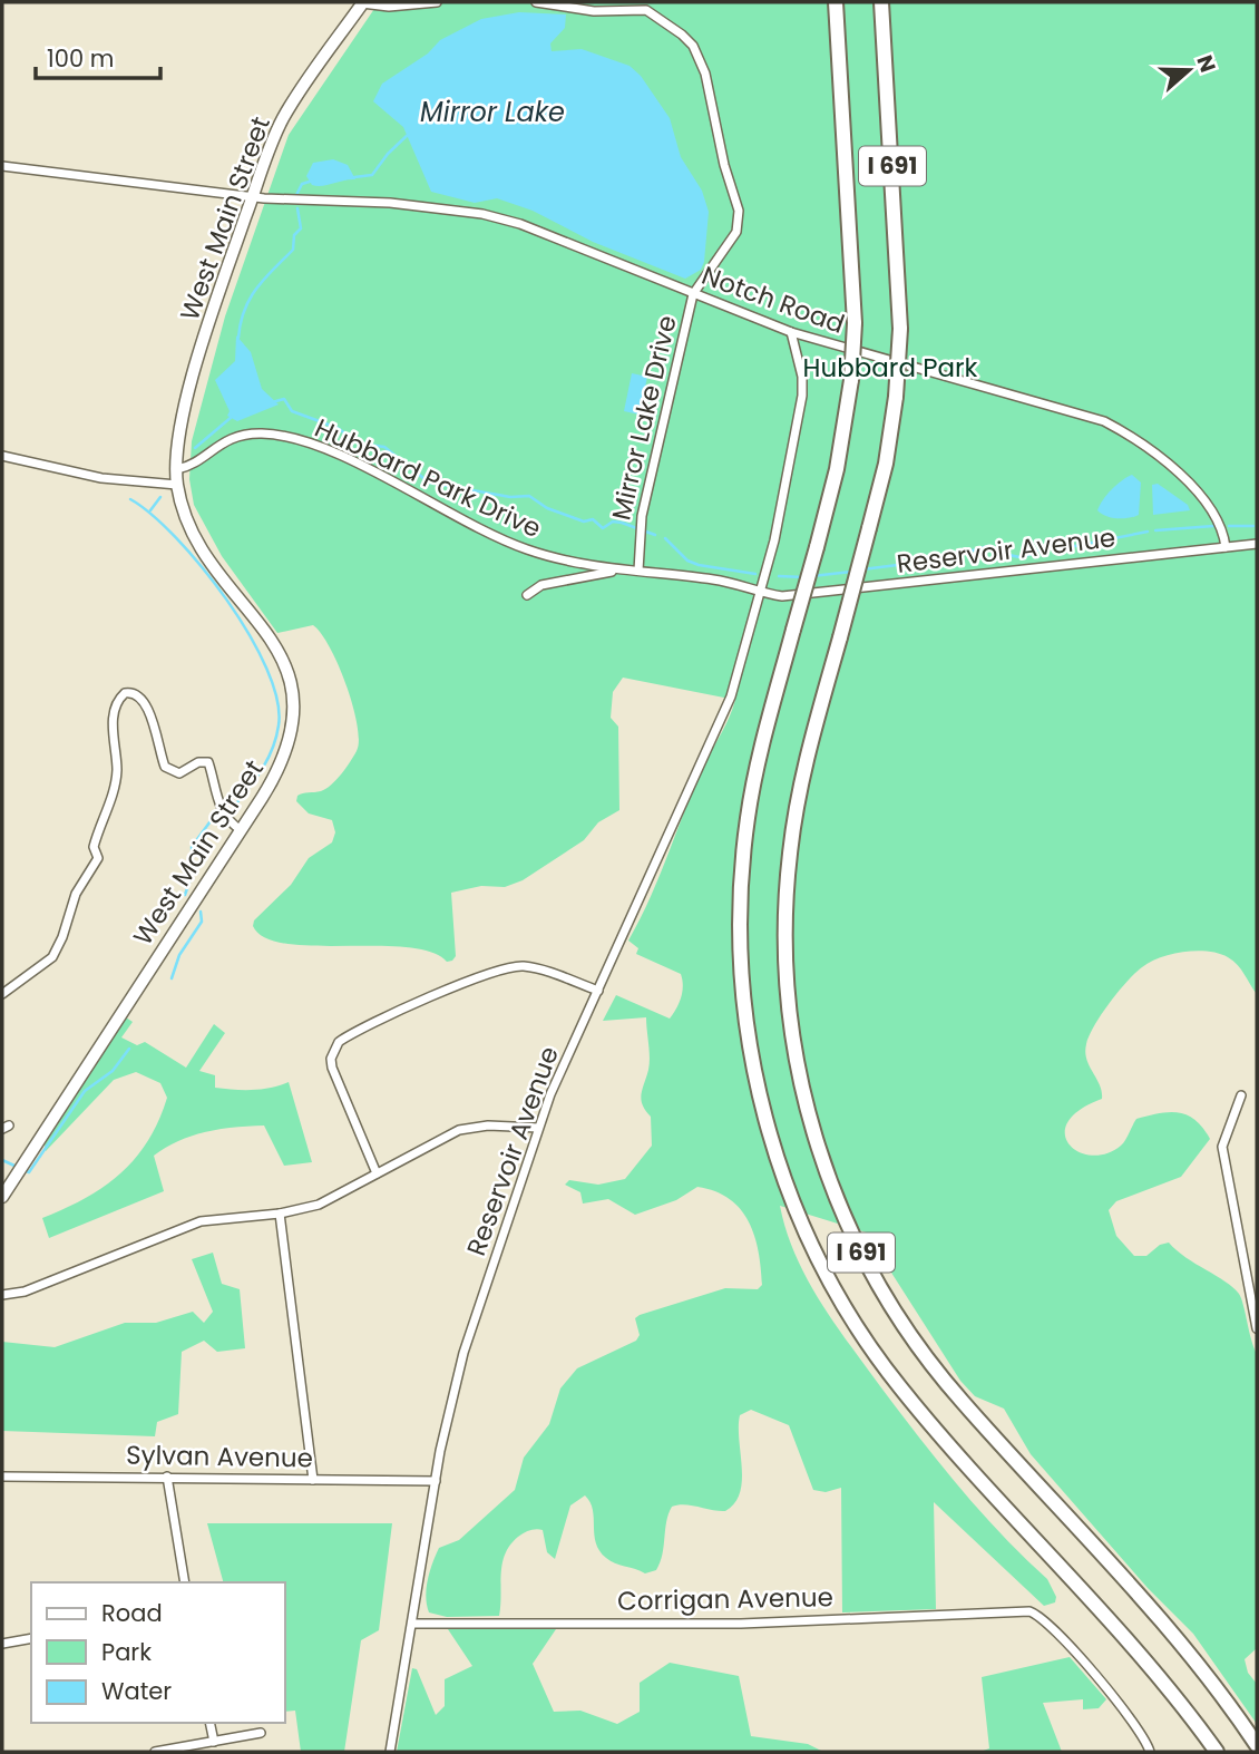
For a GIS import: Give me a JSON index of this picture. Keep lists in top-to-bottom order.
{
  "streets": {
    "highway": ["I 691"],
    "main road": ["West Main Street"],
    "street": [
      "Notch Road",
      "Mirror Lake Drive",
      "Hubbard Park Drive",
      "Reservoir Avenue",
      "Sylvan Avenue",
      "Corrigan Avenue"
    ]
  },
  "crossings": [
    ["West Main Street", "Notch Road"],
    ["West Main Street", "Hubbard Park Drive"],
    ["Notch Road", "Mirror Lake Drive"],
    ["Notch Road", "Reservoir Avenue"],
    ["Mirror Lake Drive", "Hubbard Park Drive"],
    ["Hubbard Park Drive", "Reservoir Avenue"],
    ["Reservoir Avenue", "Sylvan Avenue"],
    ["Reservoir Avenue", "Corrigan Avenue"]
  ],
  "water": ["Mirror Lake"],
  "parks": ["Hubbard Park"],
  "legend": ["Road", "Park", "Water"],
  "scale_bar": "100 m",
  "north": "right"
}
